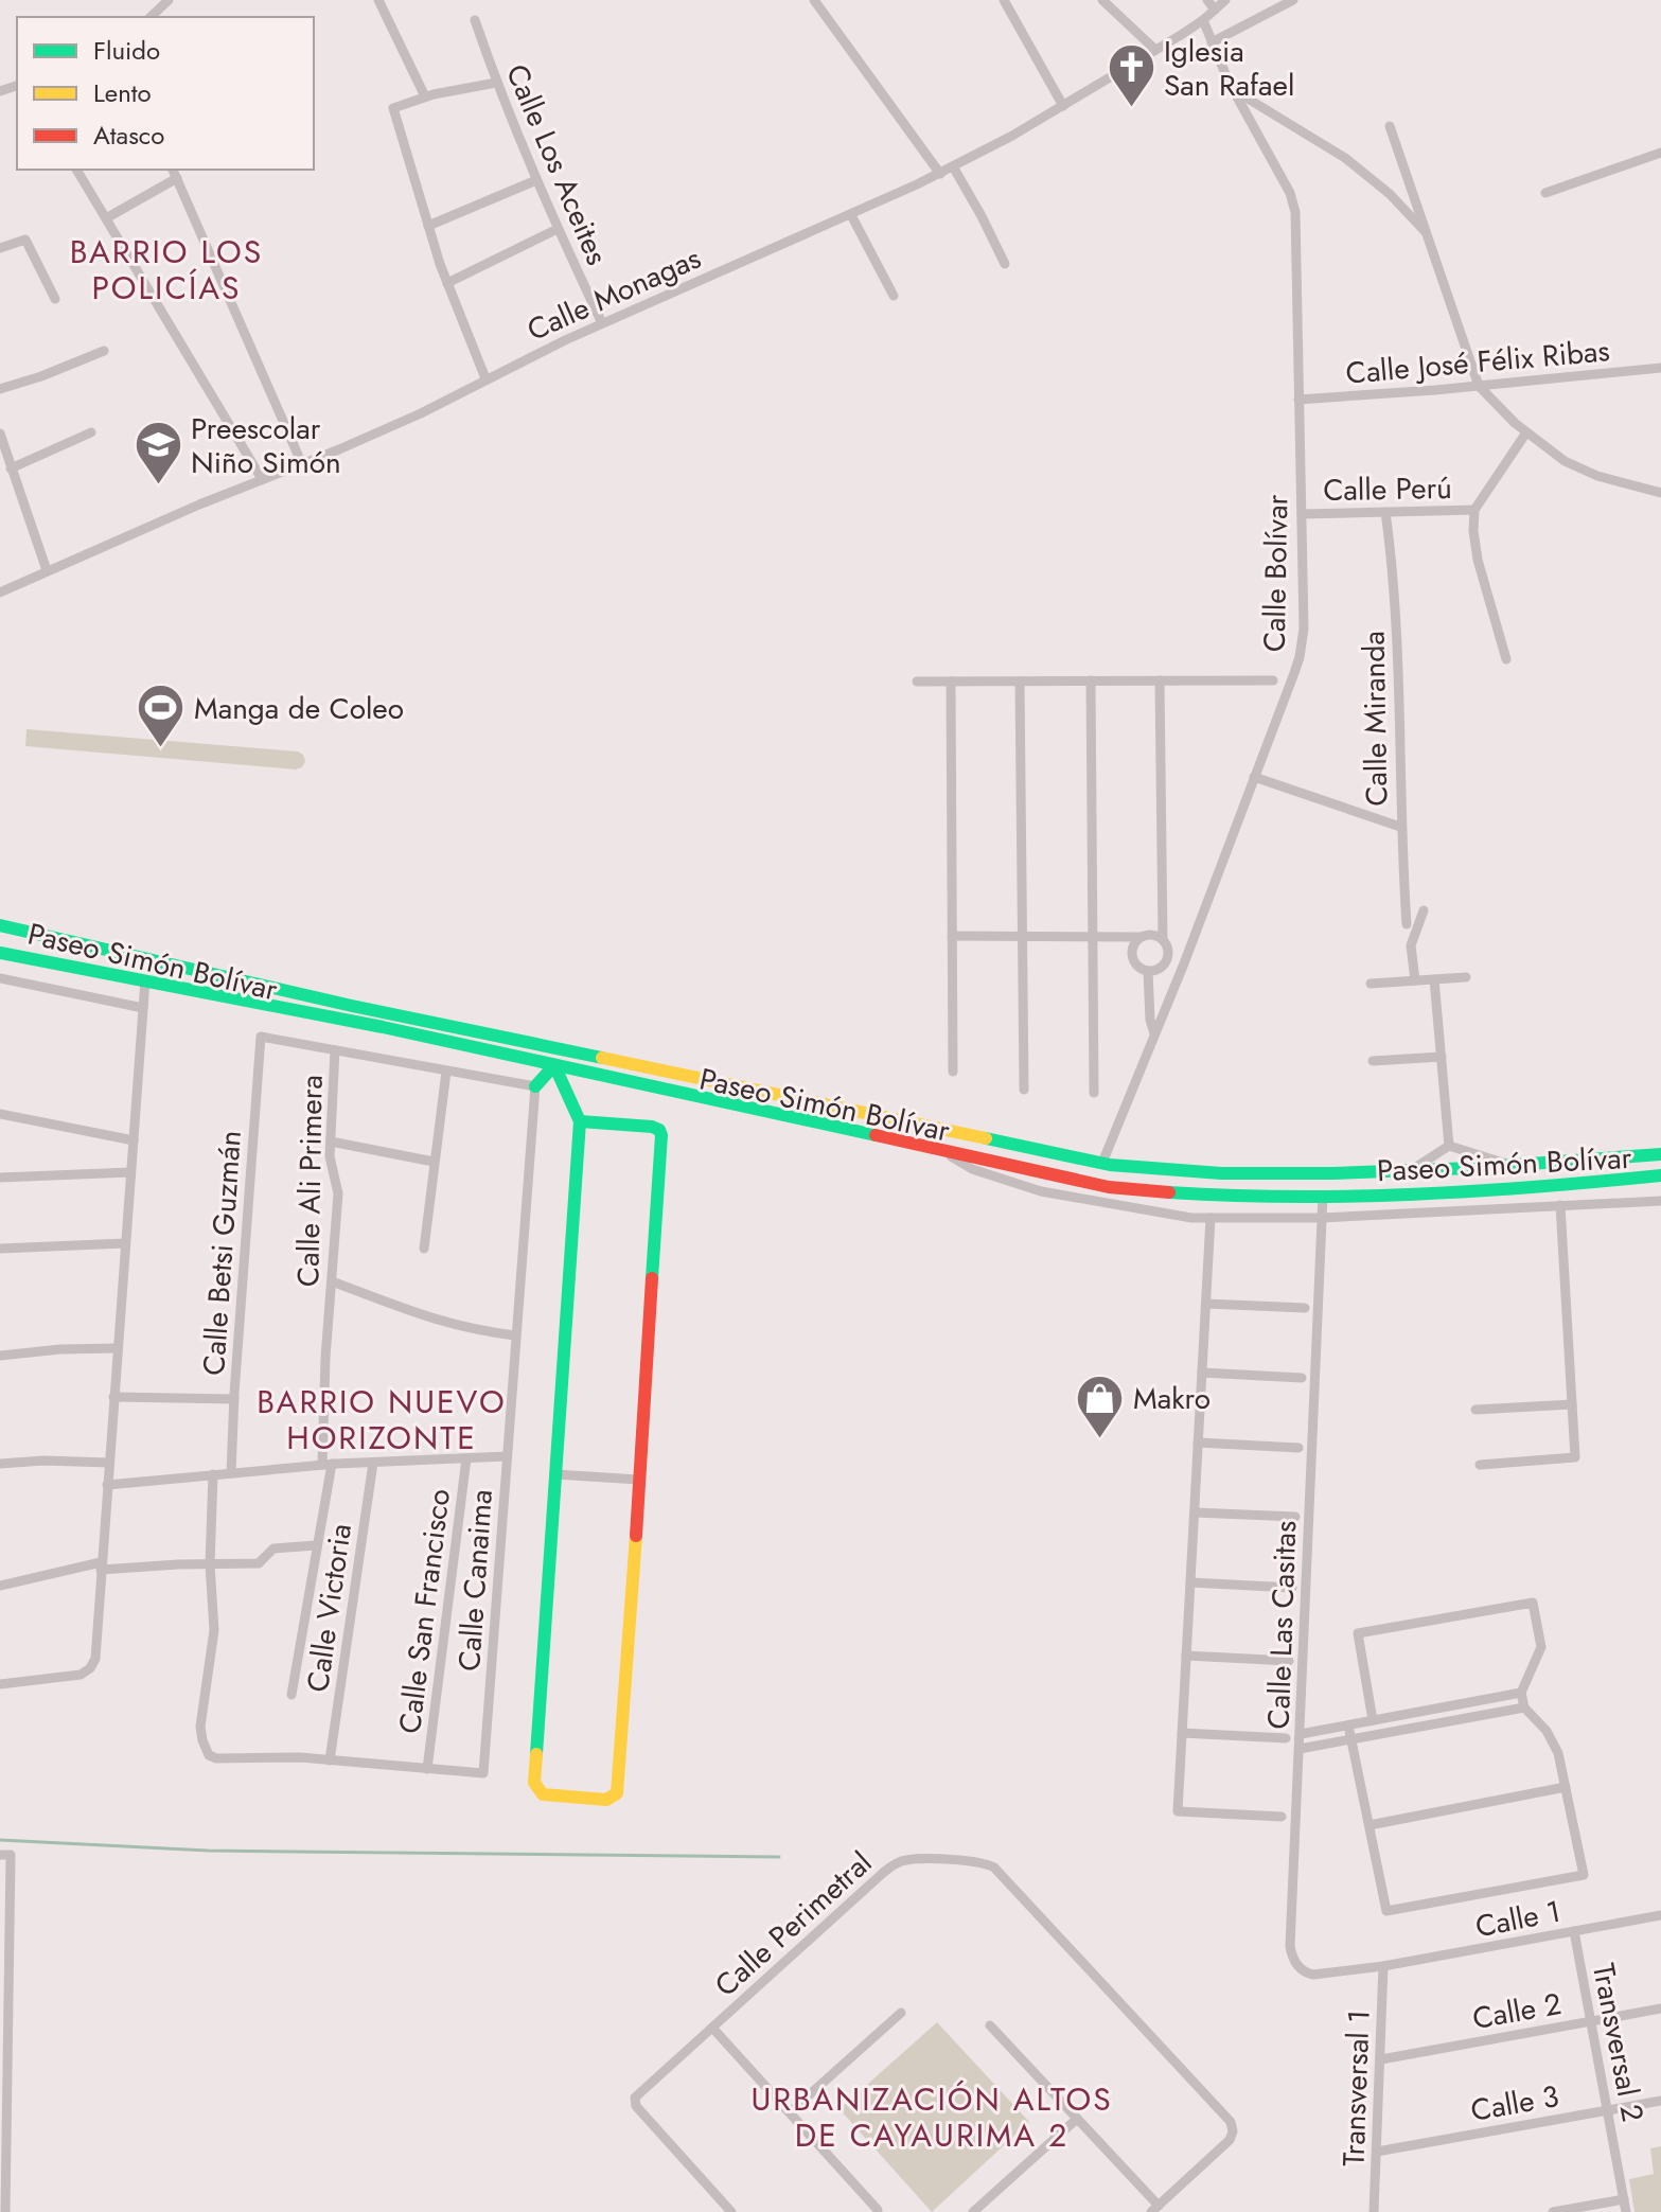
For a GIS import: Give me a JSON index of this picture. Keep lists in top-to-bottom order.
{
  "streets": {
    "main road": ["Paseo Simón Bolívar"],
    "street": [
      "Calle Los Aceites",
      "Calle Monagas",
      "Calle José Félix Ribas",
      "Calle Perú",
      "Calle Bolívar",
      "Calle Miranda",
      "Calle Ali Primera",
      "Calle Betsi Guzmán",
      "Calle Canaima",
      "Calle Victoria",
      "Calle San Francisco",
      "Calle Las Casitas",
      "Calle 1",
      "Calle Perimetral",
      "Calle 2",
      "Transversal 2",
      "Transversal 1",
      "Calle 3"
    ]
  },
  "crossings": [
    ["Calle Los Aceites", "Calle Monagas"],
    ["Calle Monagas", "Calle Bolívar"],
    ["Calle José Félix Ribas", "Calle Bolívar"],
    ["Calle Perú", "Calle Bolívar"],
    ["Calle Perú", "Calle Miranda"],
    ["Calle Bolívar", "Paseo Simón Bolívar"],
    ["Paseo Simón Bolívar", "Calle Las Casitas"],
    ["Calle Ali Primera", "Calle Betsi Guzmán"],
    ["Calle Canaima", "Calle San Francisco"],
    ["Calle Las Casitas", "Calle 1"],
    ["Calle Las Casitas", "Transversal 1"],
    ["Calle 1", "Transversal 2"],
    ["Calle 1", "Transversal 1"],
    ["Calle 2", "Transversal 2"],
    ["Calle 2", "Transversal 1"],
    ["Transversal 2", "Calle 3"],
    ["Transversal 1", "Calle 3"]
  ],
  "districts": ["BARRIO LOS POLICÍAS", "BARRIO NUEVO HORIZONTE", "URBANIZACIÓN ALTOS DE CAYAURIMA 2"],
  "places": {
    "church": ["Iglesia San Rafael"],
    "school or university": ["Preescolar Niño Simón"],
    "sports": ["Manga de Coleo"],
    "shop": ["Makro"]
  },
  "legend": ["Fluido", "Lento", "Atasco"]
}
